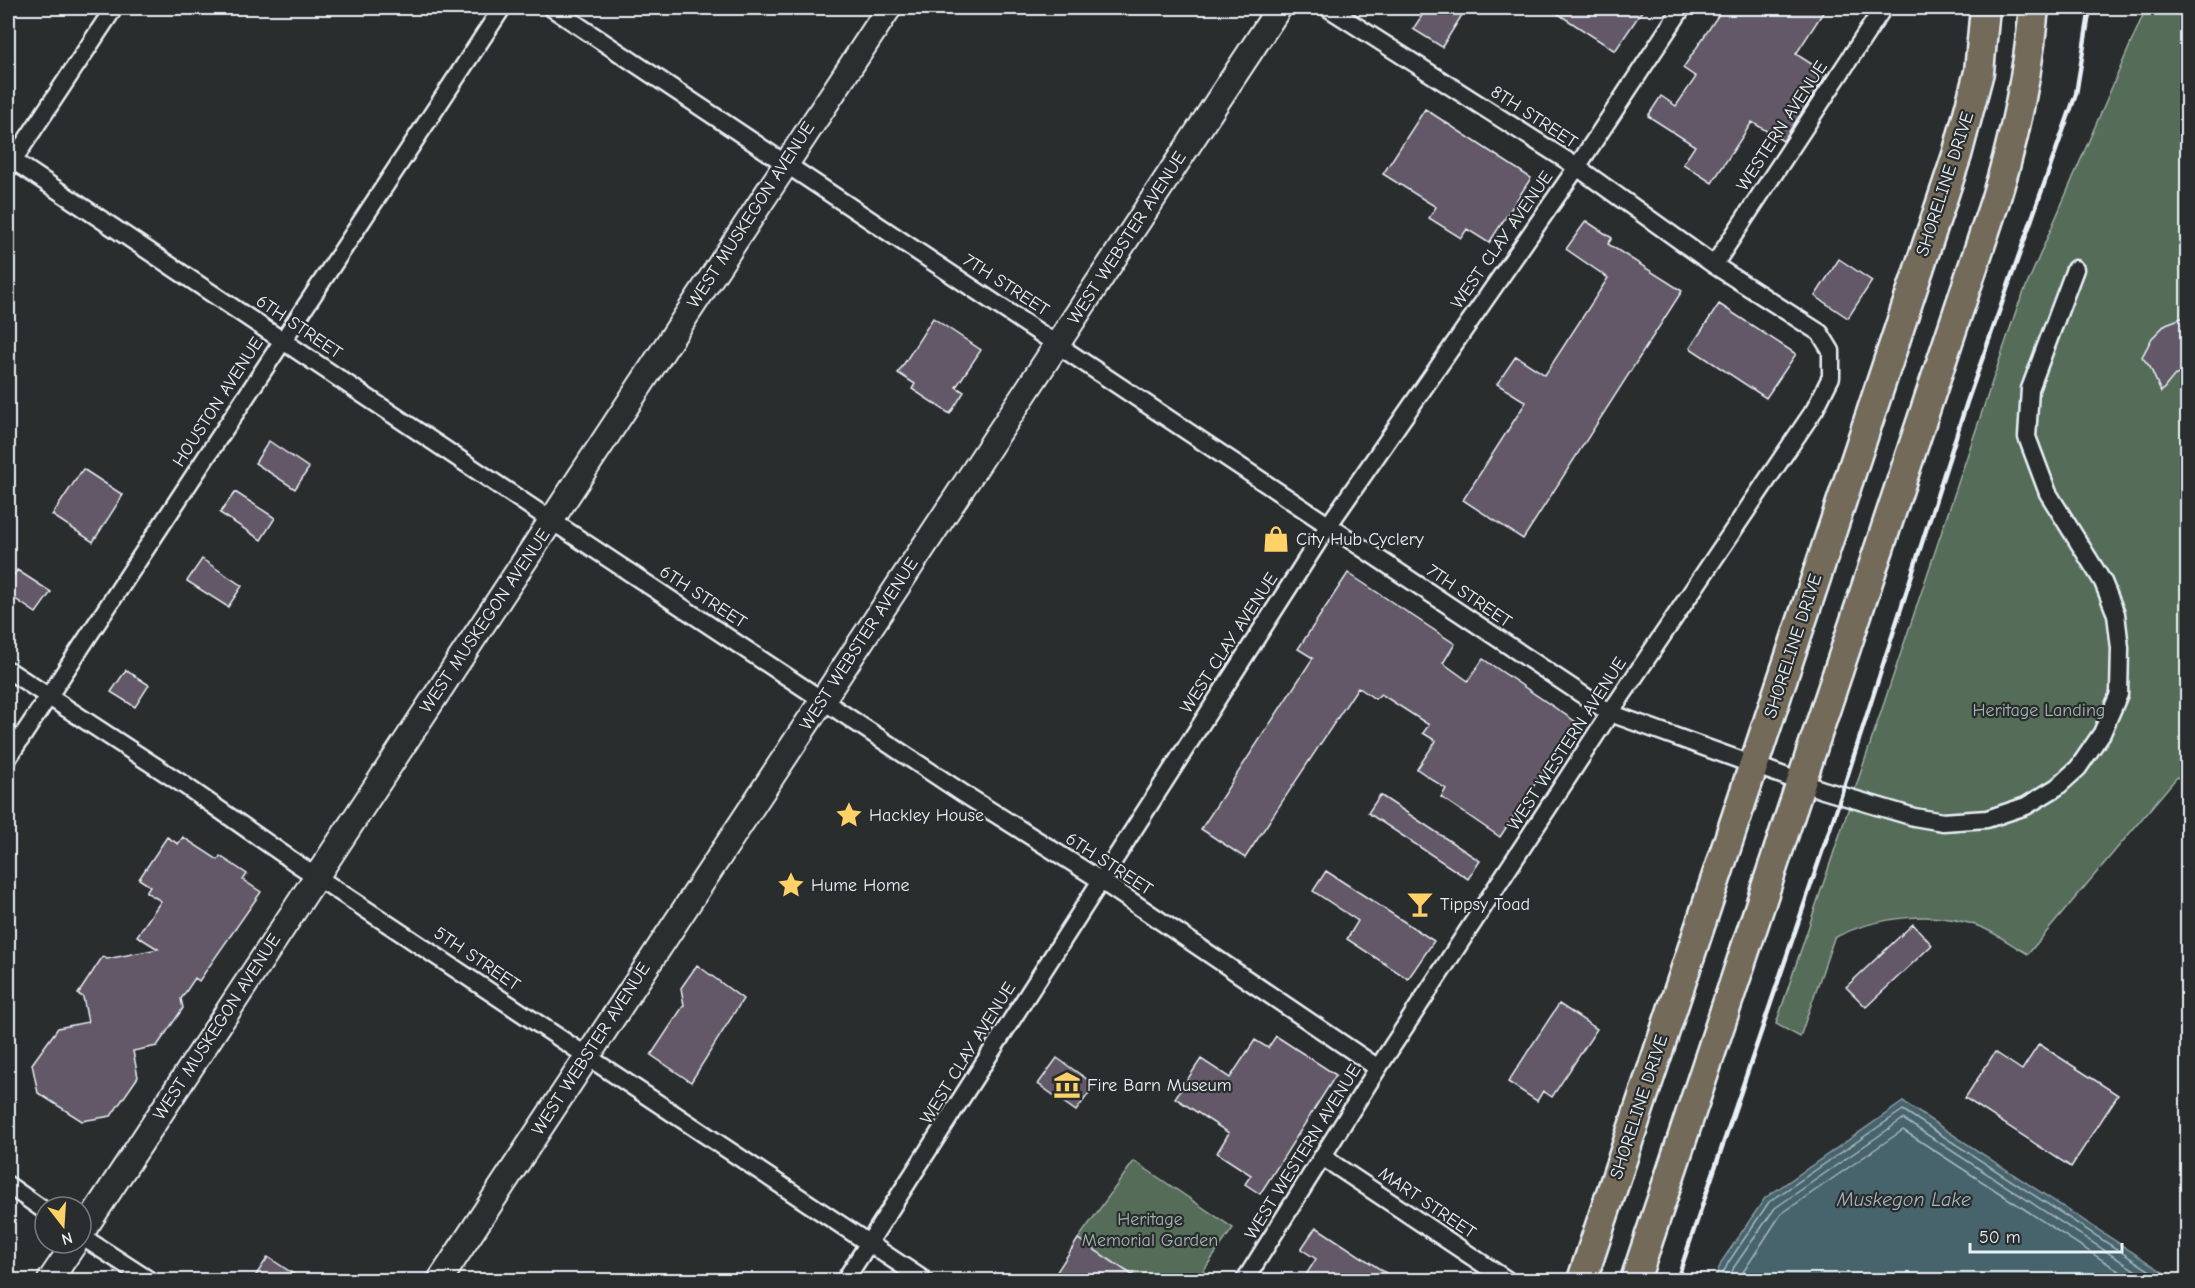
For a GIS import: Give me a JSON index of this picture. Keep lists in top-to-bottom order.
{
  "streets": {
    "highway": ["SHORELINE DRIVE"],
    "main road": ["WEST MUSKEGON AVENUE", "WEST WEBSTER AVENUE"],
    "street": [
      "8TH STREET",
      "WESTERN AVENUE",
      "WEST CLAY AVENUE",
      "7TH STREET",
      "6TH STREET",
      "HOUSTON AVENUE",
      "WEST WESTERN AVENUE",
      "5TH STREET",
      "MART STREET"
    ]
  },
  "crossings": [
    ["8TH STREET", "WESTERN AVENUE"],
    ["8TH STREET", "WEST CLAY AVENUE"],
    ["8TH STREET", "WEST WESTERN AVENUE"],
    ["WESTERN AVENUE", "WEST WESTERN AVENUE"],
    ["SHORELINE DRIVE", "7TH STREET"],
    ["WEST MUSKEGON AVENUE", "7TH STREET"],
    ["WEST MUSKEGON AVENUE", "6TH STREET"],
    ["WEST MUSKEGON AVENUE", "5TH STREET"],
    ["WEST WEBSTER AVENUE", "7TH STREET"],
    ["WEST WEBSTER AVENUE", "6TH STREET"],
    ["WEST WEBSTER AVENUE", "5TH STREET"],
    ["WEST CLAY AVENUE", "7TH STREET"],
    ["WEST CLAY AVENUE", "6TH STREET"],
    ["WEST CLAY AVENUE", "5TH STREET"],
    ["7TH STREET", "WEST WESTERN AVENUE"],
    ["6TH STREET", "HOUSTON AVENUE"],
    ["6TH STREET", "WEST WESTERN AVENUE"],
    ["HOUSTON AVENUE", "5TH STREET"],
    ["WEST WESTERN AVENUE", "MART STREET"]
  ],
  "water": ["Muskegon Lake"],
  "parks": ["Heritage Landing", "Heritage Memorial Garden"],
  "places": {
    "shop": ["City Hub Cyclery"],
    "place": ["Hackley House", "Hume Home"],
    "bar": ["Tippsy Toad"],
    "museum": ["Fire Barn Museum"]
  },
  "scale_bar": "50 m",
  "north": "bottom"
}
